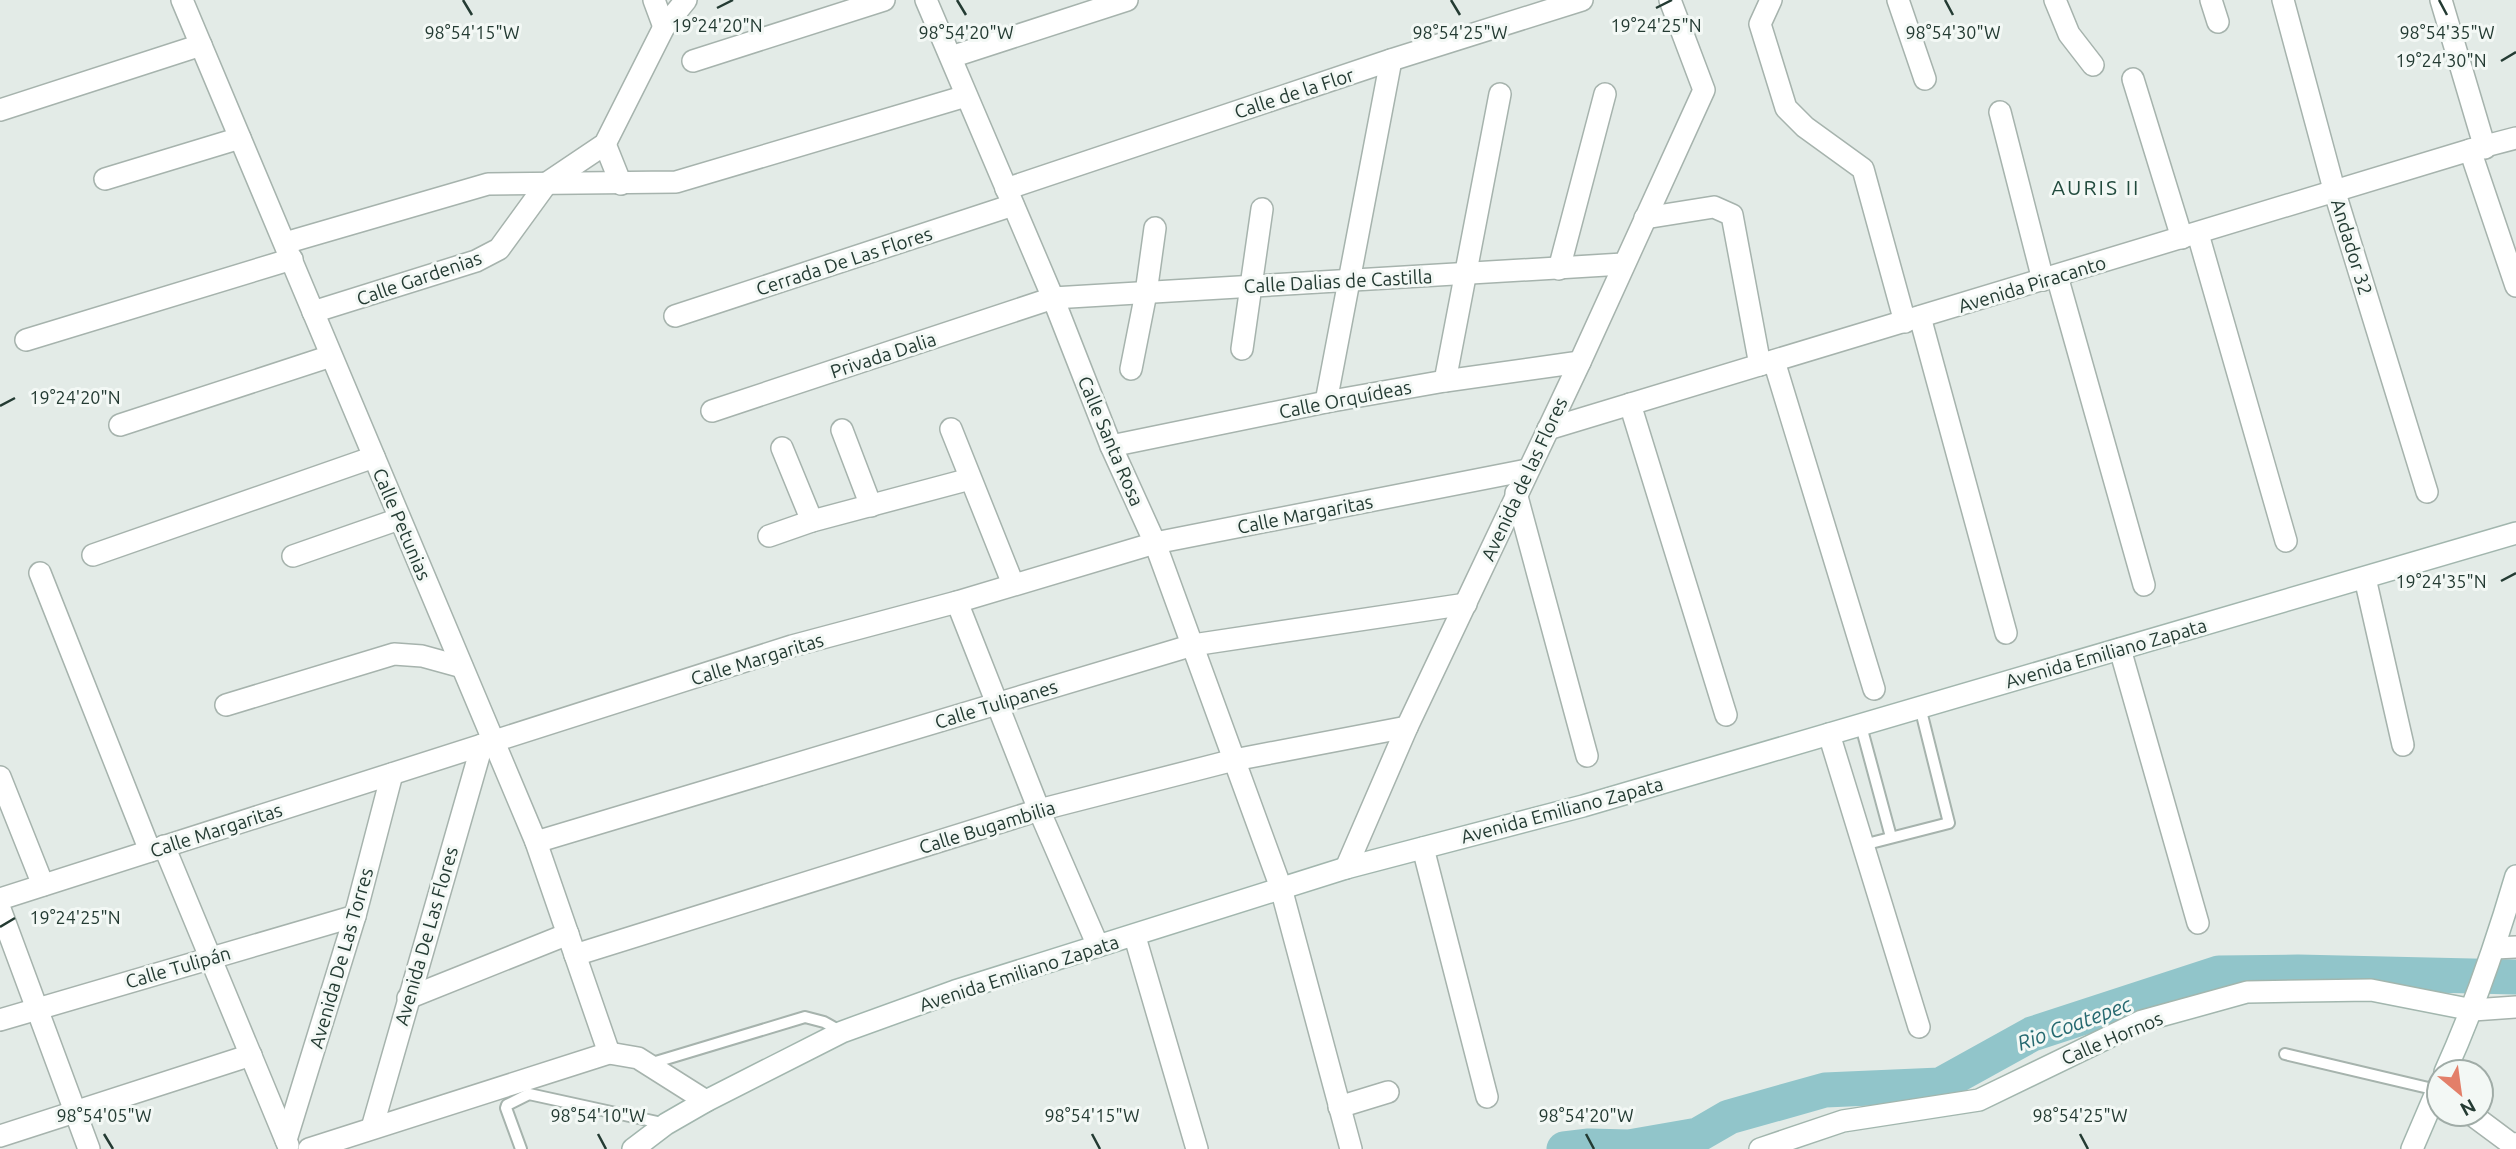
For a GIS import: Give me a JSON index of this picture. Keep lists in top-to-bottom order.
{
  "streets": {
    "street": [
      "Calle de la Flor",
      "Andador 32",
      "Cerrada De Las Flores",
      "Calle Gardenias",
      "Calle Dalias de Castilla",
      "Avenida Piracanto",
      "Privada Dalia",
      "Calle Orquídeas",
      "Calle Santa Rosa",
      "Avenida de las Flores",
      "Calle Margaritas",
      "Calle Petunias",
      "Avenida Emiliano Zapata",
      "Calle Tulipanes",
      "Calle Bugambilia",
      "Avenida De Las Flores",
      "Avenida De Las Torres",
      "Calle Tulipán",
      "Calle Hornos"
    ]
  },
  "crossings": [
    ["Calle de la Flor", "Cerrada De Las Flores"],
    ["Calle de la Flor", "Calle Santa Rosa"],
    ["Andador 32", "Avenida Piracanto"],
    ["Cerrada De Las Flores", "Calle Santa Rosa"],
    ["Calle Gardenias", "Calle Petunias"],
    ["Calle Dalias de Castilla", "Privada Dalia"],
    ["Calle Dalias de Castilla", "Calle Santa Rosa"],
    ["Calle Dalias de Castilla", "Avenida de las Flores"],
    ["Avenida Piracanto", "Avenida de las Flores"],
    ["Privada Dalia", "Calle Santa Rosa"],
    ["Calle Orquídeas", "Calle Santa Rosa"],
    ["Calle Orquídeas", "Avenida de las Flores"],
    ["Calle Santa Rosa", "Calle Margaritas"],
    ["Calle Santa Rosa", "Avenida Emiliano Zapata"],
    ["Calle Santa Rosa", "Calle Tulipanes"],
    ["Calle Santa Rosa", "Calle Bugambilia"],
    ["Avenida de las Flores", "Calle Margaritas"],
    ["Avenida de las Flores", "Avenida Emiliano Zapata"],
    ["Avenida de las Flores", "Calle Tulipanes"],
    ["Avenida de las Flores", "Calle Bugambilia"],
    ["Calle Margaritas", "Calle Petunias"],
    ["Calle Margaritas", "Avenida De Las Flores"],
    ["Calle Margaritas", "Avenida De Las Torres"],
    ["Calle Petunias", "Calle Tulipanes"],
    ["Calle Petunias", "Calle Bugambilia"],
    ["Calle Petunias", "Avenida De Las Flores"],
    ["Avenida De Las Torres", "Calle Tulipán"]
  ],
  "districts": ["AURIS II"],
  "water": ["Rio Coatepec"],
  "north": "bottom right",
  "coordinates": [
    "19°24'25\"N",
    "19°24'20\"N",
    "98°54'15\"W",
    "98°54'20\"W",
    "98°54'25\"W",
    "98°54'30\"W",
    "98°54'35\"W",
    "19°24'30\"N",
    "19°24'35\"N",
    "98°54'05\"W",
    "98°54'10\"W"
  ]
}
